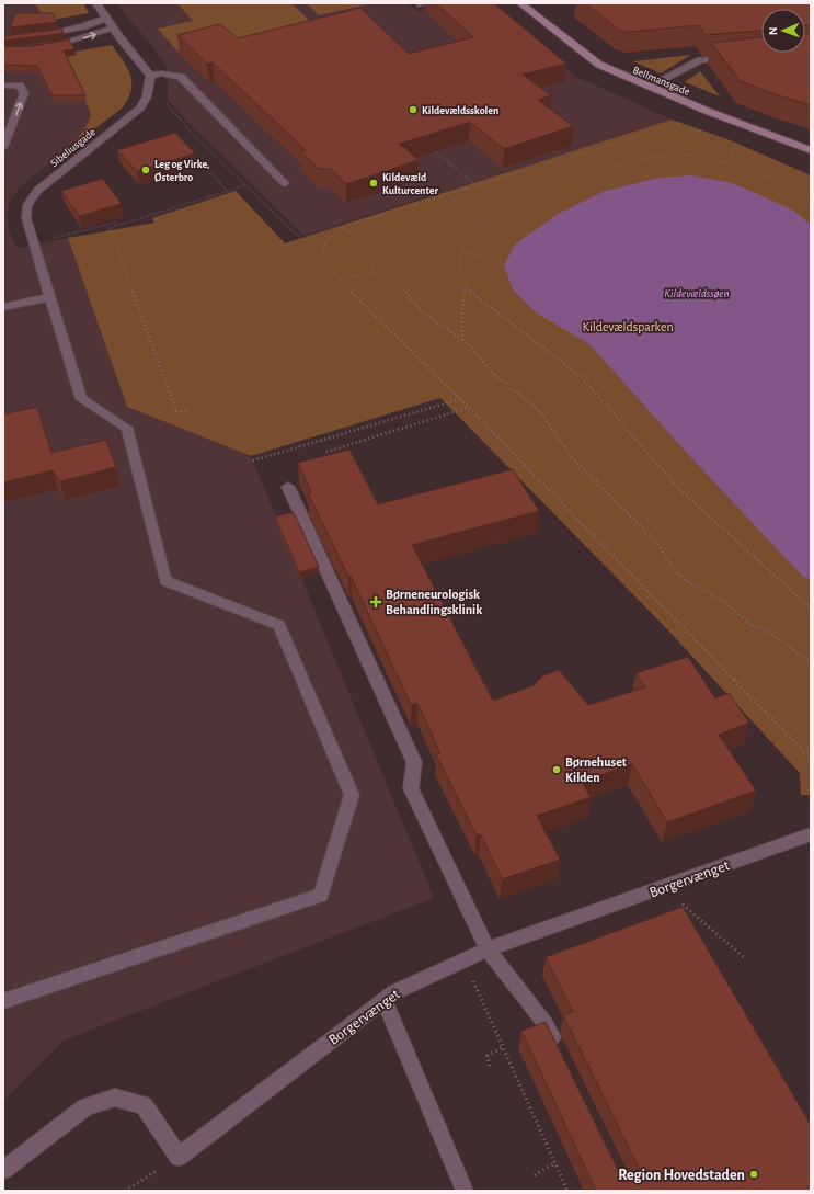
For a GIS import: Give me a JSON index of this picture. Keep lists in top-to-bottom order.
{
  "streets": {
    "street": ["Bellmansgade", "Sibeliusgade", "Borgervænget"]
  },
  "water": ["Kildevældssøen"],
  "parks": ["Kildevældsparken"],
  "places": {
    "other": [
      "Kildevældsskolen",
      "Leg og Virke, Østerbro",
      "Kildevæld Kulturcenter",
      "Børnehuset Kilden",
      "Region Hovedstaden"
    ],
    "health": ["Børneneurologisk Behandlingsklinik"]
  },
  "north": "left"
}
